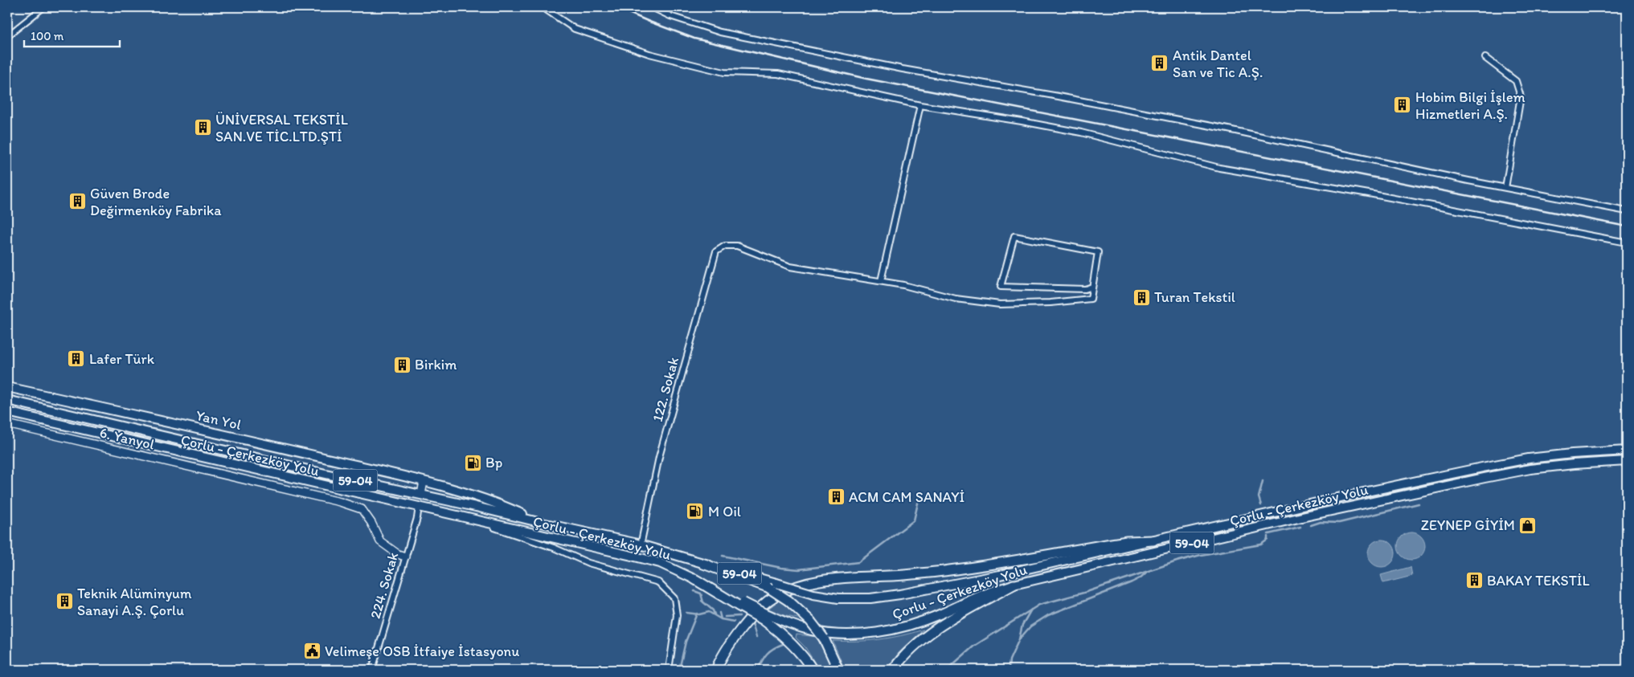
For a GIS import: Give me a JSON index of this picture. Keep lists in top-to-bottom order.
{
  "streets": {
    "main road": [
      "Yan Yol",
      "6. Yanyol",
      "Çorlu - Çerkezköy Yolu",
      "59-04"
    ],
    "street": ["122. Sokak", "224. Sokak"]
  },
  "crossings": [
    ["122. Sokak", "Çorlu - Çerkezköy Yolu"],
    ["Yan Yol", "Çorlu - Çerkezköy Yolu"],
    ["6. Yanyol", "224. Sokak"],
    ["Çorlu - Çerkezköy Yolu", "224. Sokak"]
  ],
  "places": {
    "building": [
      "Antik Dantel San ve Tic A.Ş.",
      "Hobim Bilgi İşlem Hizmetleri A.Ş.",
      "ÜNİVERSAL TEKSTİL SAN.VE TİC.LTD.ŞTİ",
      "Güven Brode Değirmenköy Fabrika",
      "Turan Tekstil",
      "Lafer Türk",
      "Birkim",
      "ACM CAM SANAYİ",
      "BAKAY TEKSTİL",
      "Teknik Alüminyum Sanayi A.Ş. Çorlu"
    ],
    "fuel station": ["Bp", "M Oil"],
    "shop": ["ZEYNEP GİYİM"],
    "public building": ["Velimeşe OSB İtfaiye İstasyonu"]
  },
  "scale_bar": "100 m"
}
